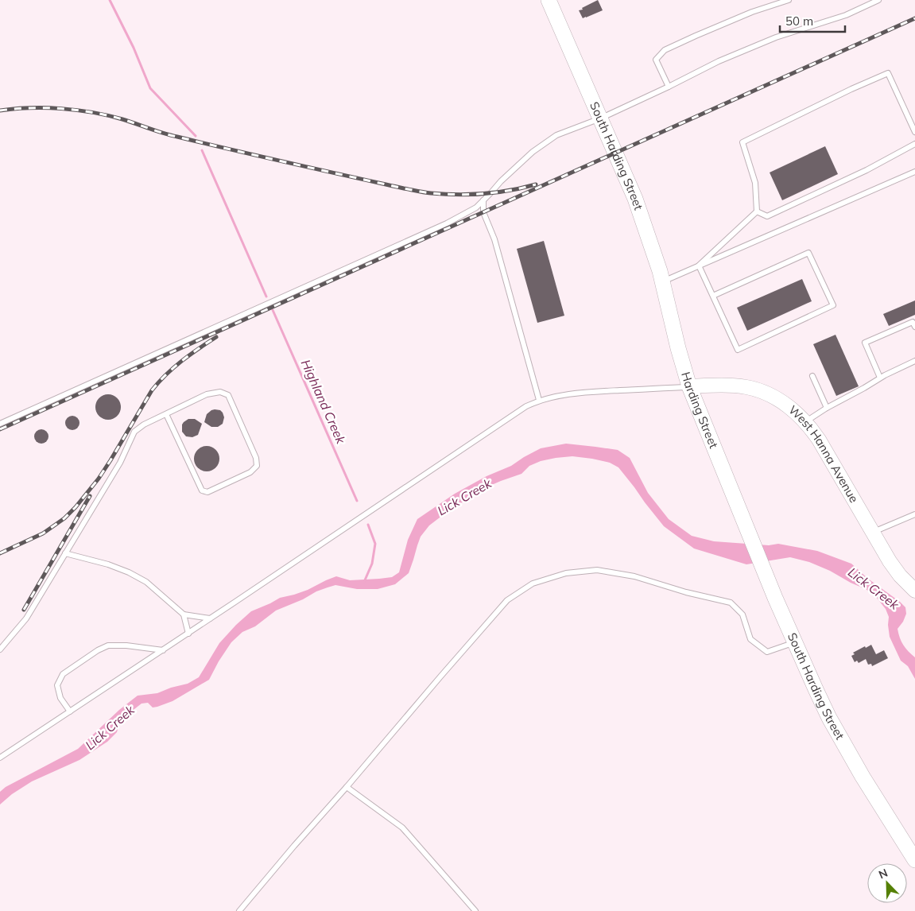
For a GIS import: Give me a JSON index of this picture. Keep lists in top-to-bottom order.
{
  "streets": {
    "main road": ["South Harding Street", "Harding Street", "West Hanna Avenue"]
  },
  "crossings": [
    ["South Harding Street", "Harding Street"],
    ["Harding Street", "West Hanna Avenue"]
  ],
  "water": ["Highland Creek", "Lick Creek"],
  "scale_bar": "50 m",
  "north": "top left"
}
